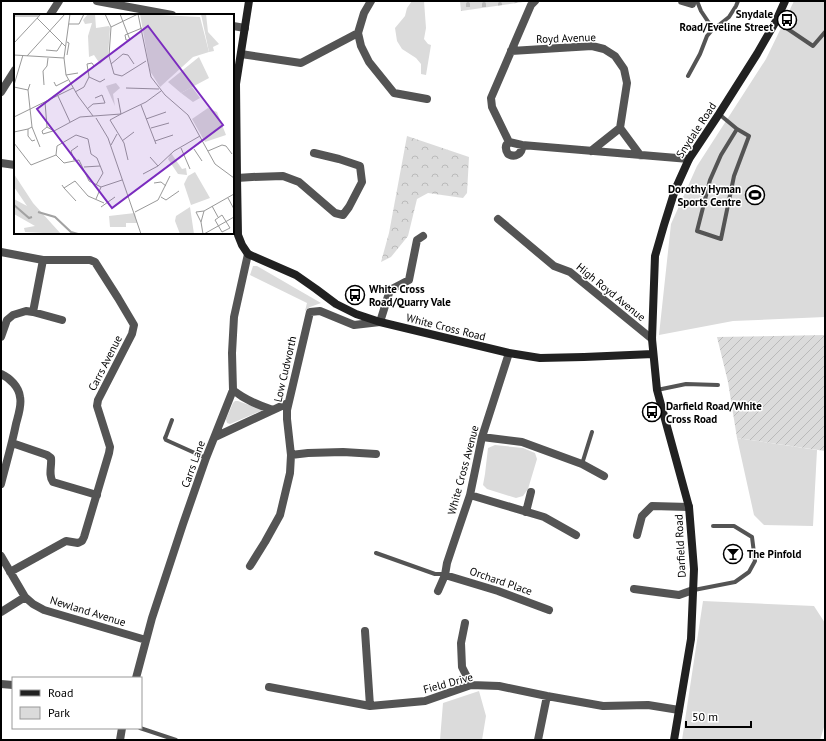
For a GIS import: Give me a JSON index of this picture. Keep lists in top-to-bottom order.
{
  "streets": {
    "street": [
      "Royd Avenue",
      "Snydale Road",
      "High Royd Avenue",
      "White Cross Road",
      "Carrs Avenue",
      "Low Cudworth",
      "Carrs Lane",
      "White Cross Avenue",
      "Darfield Road",
      "Orchard Place",
      "Newland Avenue",
      "Field Drive"
    ]
  },
  "crossings": [
    ["Snydale Road", "High Royd Avenue"],
    ["Snydale Road", "White Cross Road"],
    ["Snydale Road", "Darfield Road"],
    ["White Cross Road", "Low Cudworth"],
    ["White Cross Road", "Carrs Lane"],
    ["White Cross Road", "White Cross Avenue"],
    ["White Cross Road", "Darfield Road"],
    ["Carrs Avenue", "Newland Avenue"],
    ["Carrs Lane", "Newland Avenue"],
    ["White Cross Avenue", "Orchard Place"],
    ["Darfield Road", "Field Drive"]
  ],
  "places": {
    "bus stop": ["Snydale Road/Eveline Street", "White Cross Road/Quarry Vale", "Darfield Road/White Cross Road"],
    "sports": ["Dorothy Hyman Sports Centre"],
    "bar": ["The Pinfold"]
  },
  "legend": ["Road", "Park"],
  "scale_bar": "50 m"
}
